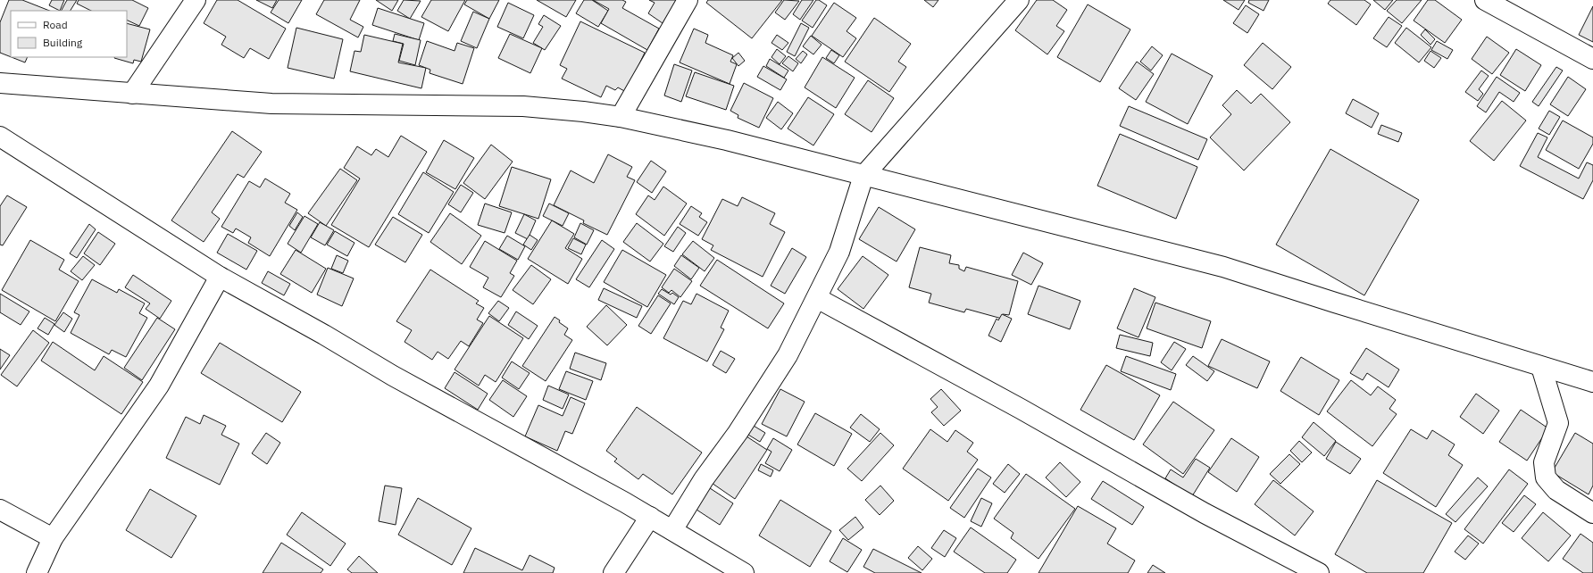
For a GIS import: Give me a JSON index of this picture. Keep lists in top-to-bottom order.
{
  "legend": ["Road", "Building"]
}
